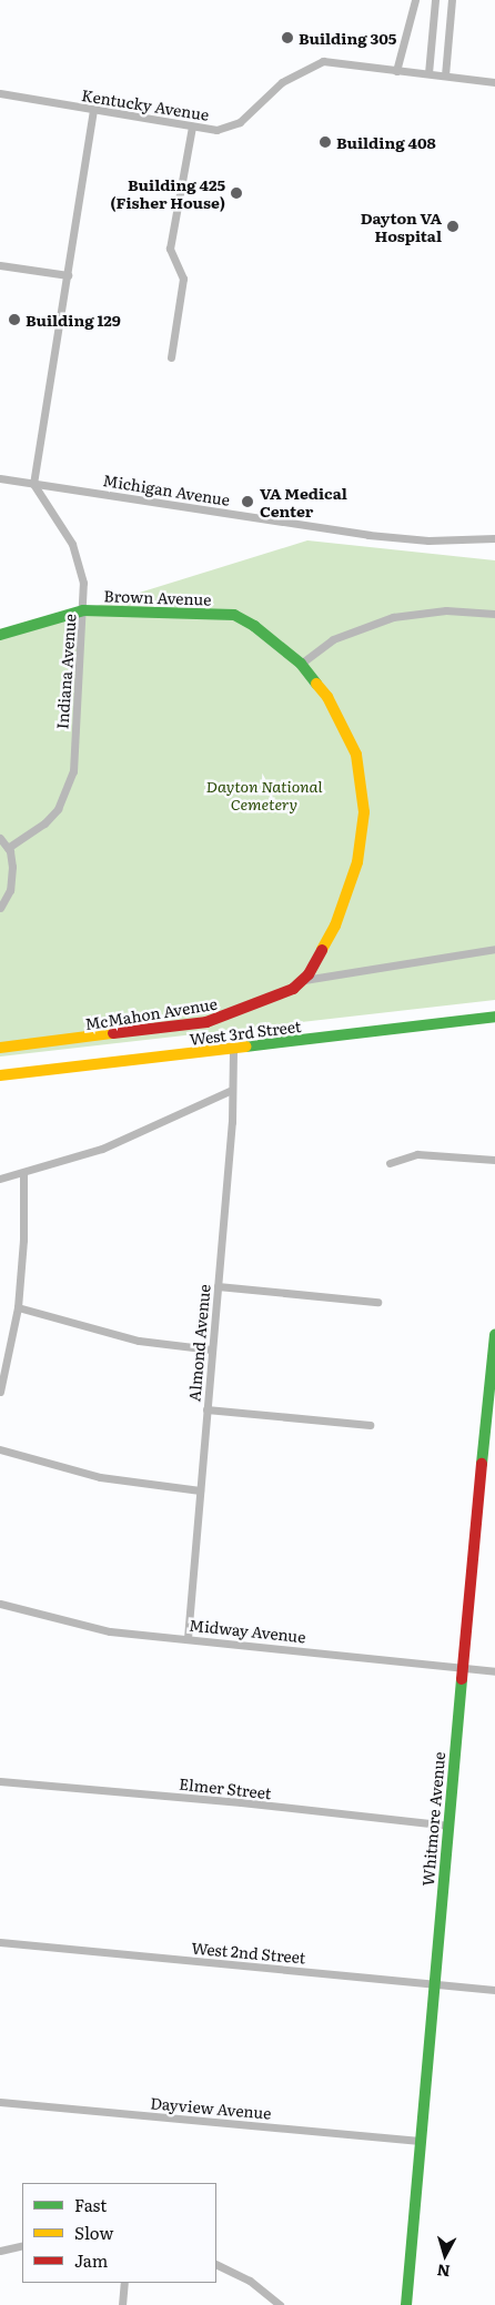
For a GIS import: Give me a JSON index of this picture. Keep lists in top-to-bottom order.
{
  "streets": {
    "street": [
      "Kentucky Avenue",
      "Michigan Avenue",
      "Brown Avenue",
      "Indiana Avenue",
      "McMahon Avenue",
      "West 3rd Street",
      "Almond Avenue",
      "Midway Avenue",
      "Elmer Street",
      "Whitmore Avenue",
      "West 2nd Street",
      "Dayview Avenue"
    ]
  },
  "crossings": [
    ["Michigan Avenue", "Indiana Avenue"],
    ["Brown Avenue", "Indiana Avenue"],
    ["Brown Avenue", "McMahon Avenue"],
    ["West 3rd Street", "Almond Avenue"],
    ["Almond Avenue", "Midway Avenue"],
    ["Midway Avenue", "Whitmore Avenue"],
    ["Elmer Street", "Whitmore Avenue"],
    ["Whitmore Avenue", "West 2nd Street"],
    ["Whitmore Avenue", "Dayview Avenue"]
  ],
  "parks": ["Dayton National Cemetery"],
  "places": [
    "Building 305",
    "Building 408",
    "Building 425 (Fisher House)",
    "Dayton VA Hospital",
    "Building 129",
    "VA Medical Center"
  ],
  "legend": ["Fast", "Slow", "Jam"],
  "north": "bottom"
}
